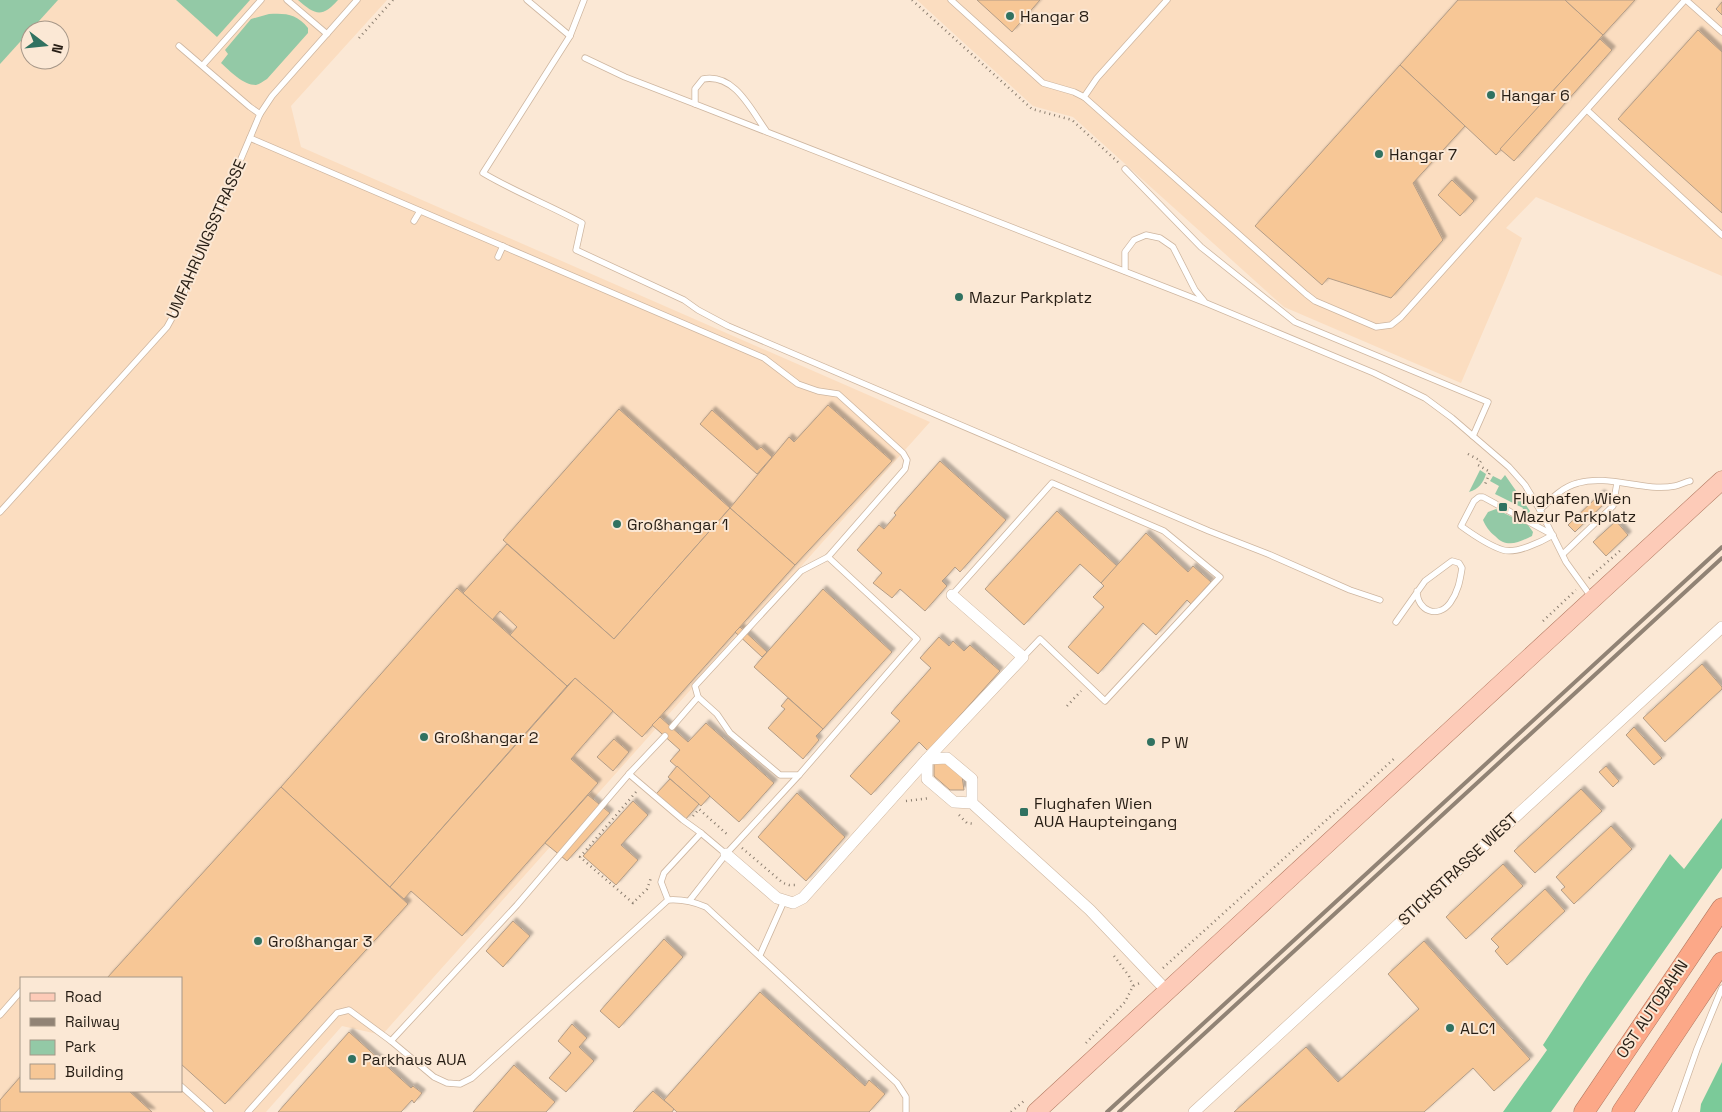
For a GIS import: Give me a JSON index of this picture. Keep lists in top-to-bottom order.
{
  "streets": {
    "highway": ["OST AUTOBAHN"],
    "street": ["STICHSTRASSE WEST"],
    "lane": ["UMFAHRUNGSSTRASSE"]
  },
  "places": {
    "other": [
      "Hangar 8",
      "Hangar 6",
      "Hangar 7",
      "Mazur Parkplatz",
      "Großhangar 1",
      "Großhangar 2",
      "P W",
      "Großhangar 3",
      "ALC1",
      "Parkhaus AUA"
    ],
    "transit": ["Flughafen Wien Mazur Parkplatz", "Flughafen Wien AUA Haupteingang"]
  },
  "legend": [
    "Road",
    "Railway",
    "Park",
    "Building"
  ],
  "north": "right"
}
